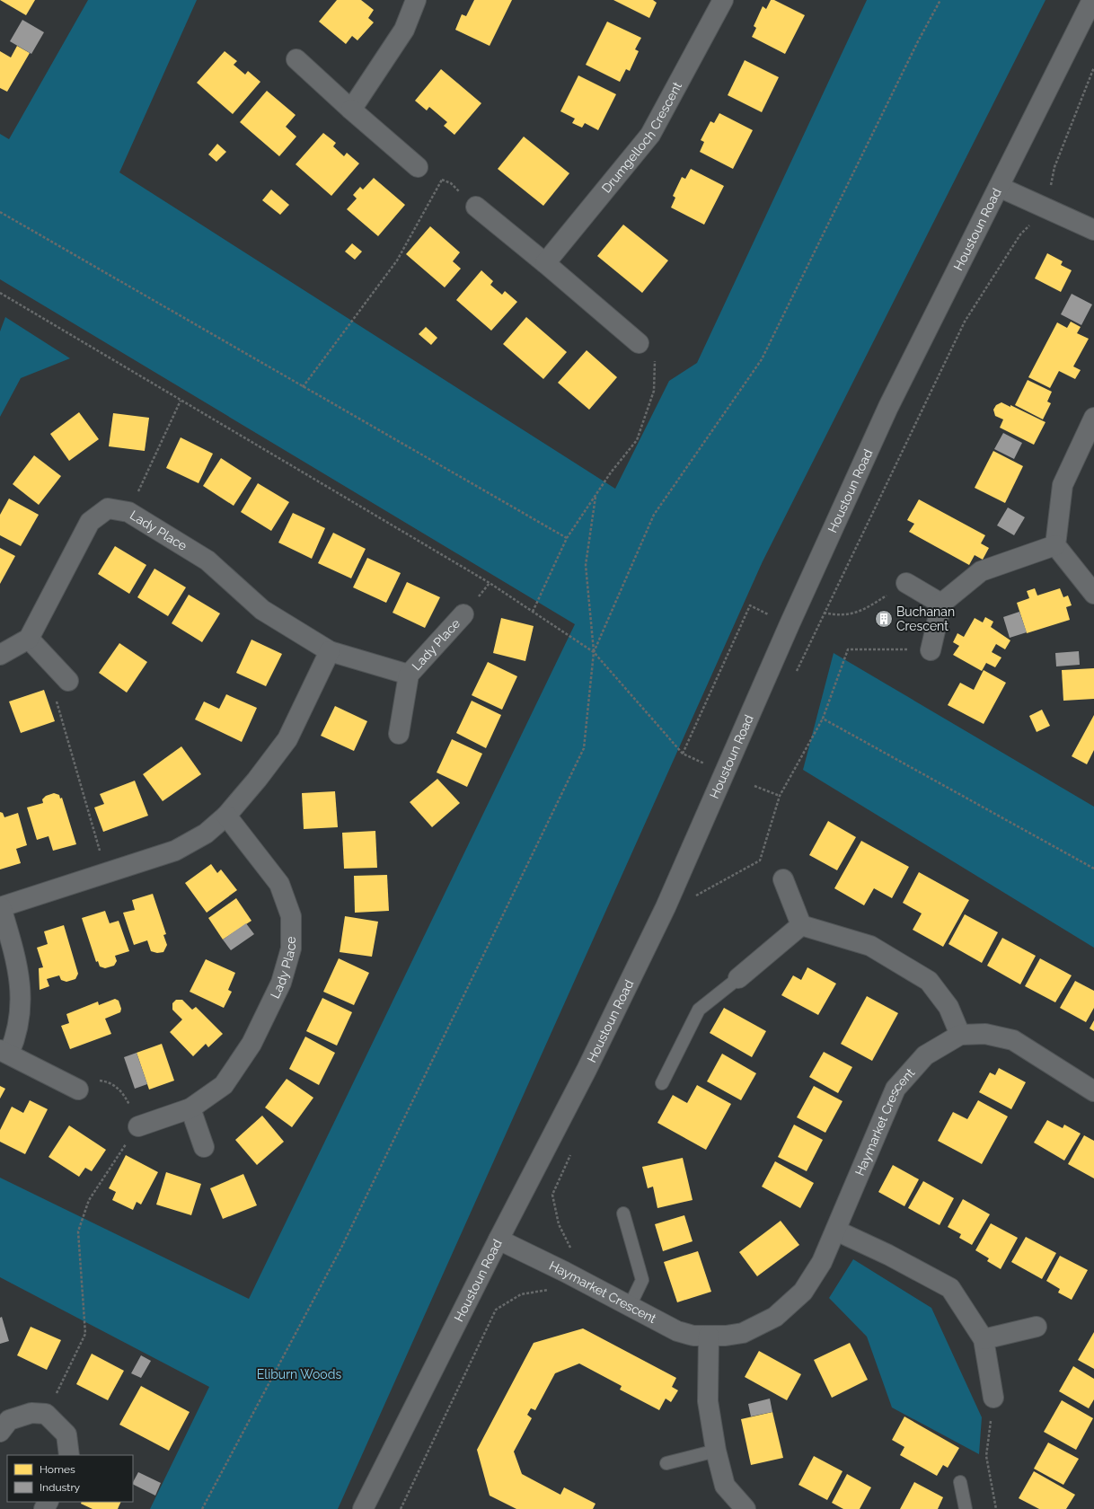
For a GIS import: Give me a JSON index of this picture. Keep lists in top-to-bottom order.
{
  "streets": {
    "street": [
      "Drumgelloch Crescent",
      "Houstoun Road",
      "Lady Place",
      "Haymarket Crescent"
    ]
  },
  "crossings": [
    ["Houstoun Road", "Haymarket Crescent"]
  ],
  "parks": ["Eliburn Woods"],
  "places": {
    "building": ["Buchanan Crescent"]
  },
  "legend": ["Homes", "Industry"]
}
